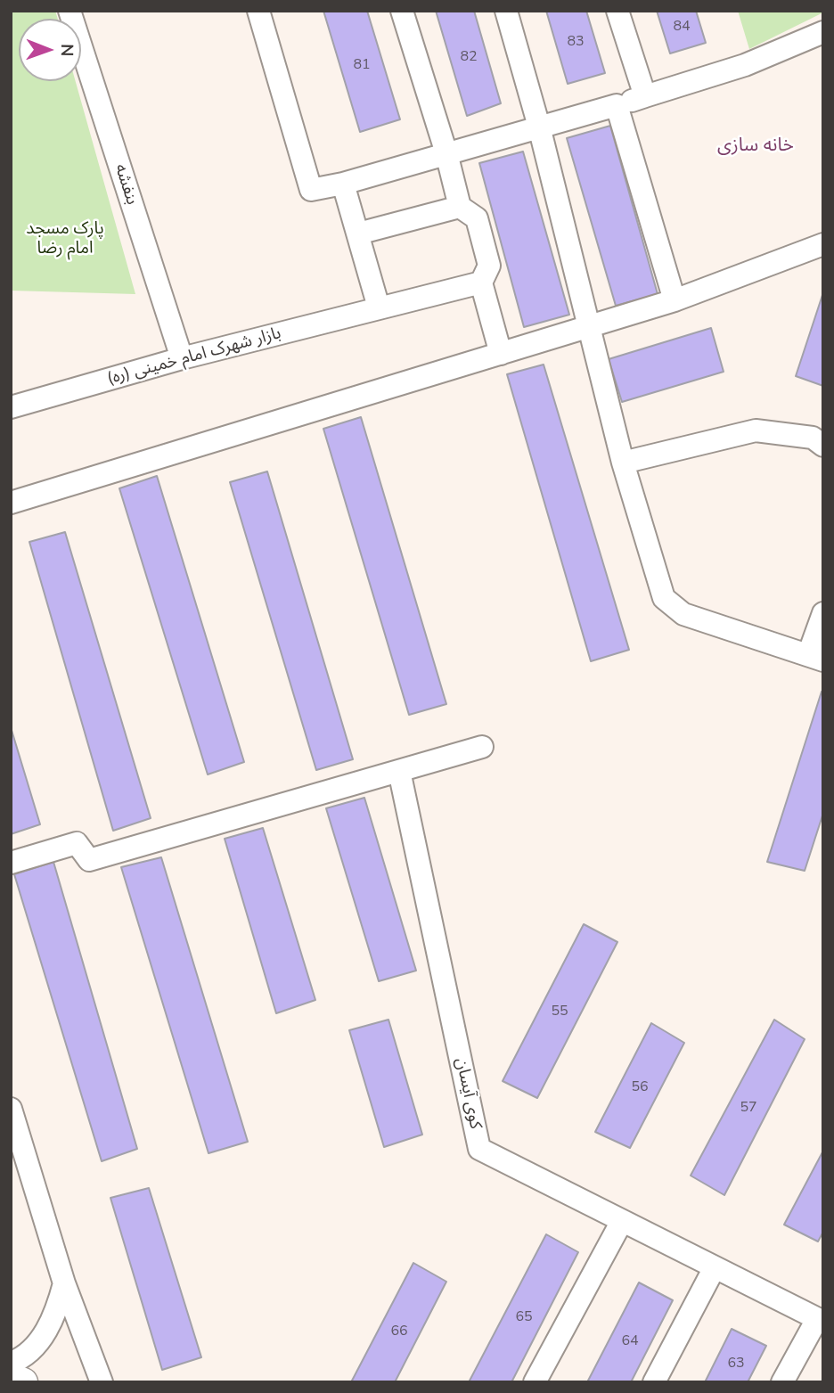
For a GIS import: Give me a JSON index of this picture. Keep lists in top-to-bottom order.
{
  "streets": {
    "street": ["بنفشه", "بازار شهرک امام خمینی (ره)", "کوی آیسان"]
  },
  "crossings": [
    ["بنفشه", "بازار شهرک امام خمینی (ره)"]
  ],
  "districts": ["خانه سازی"],
  "parks": ["پارک مسجد امام رضا"],
  "house_numbers": [
    "84",
    "83",
    "82",
    "81",
    "55",
    "56",
    "57",
    "65",
    "66",
    "64",
    "63"
  ],
  "north": "right"
}
